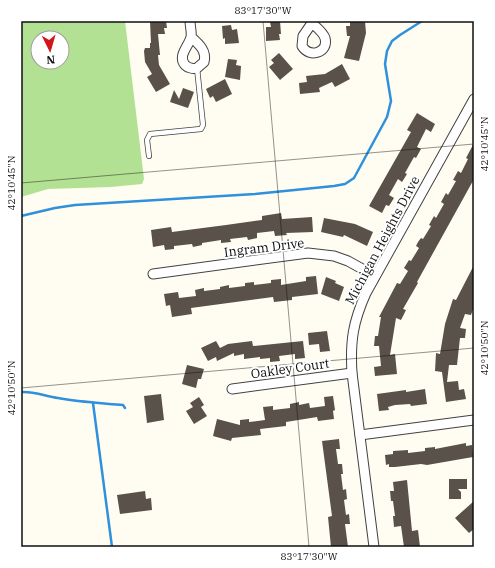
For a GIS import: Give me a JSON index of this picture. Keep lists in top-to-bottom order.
{
  "streets": {
    "street": ["Michigan Heights Drive", "Ingram Drive", "Oakley Court"]
  },
  "crossings": [
    ["Michigan Heights Drive", "Ingram Drive"],
    ["Michigan Heights Drive", "Oakley Court"]
  ],
  "north": "bottom",
  "coordinates": ["83°17'30\"W", "42°10'45\"N", "42°10'50\"N"]
}
